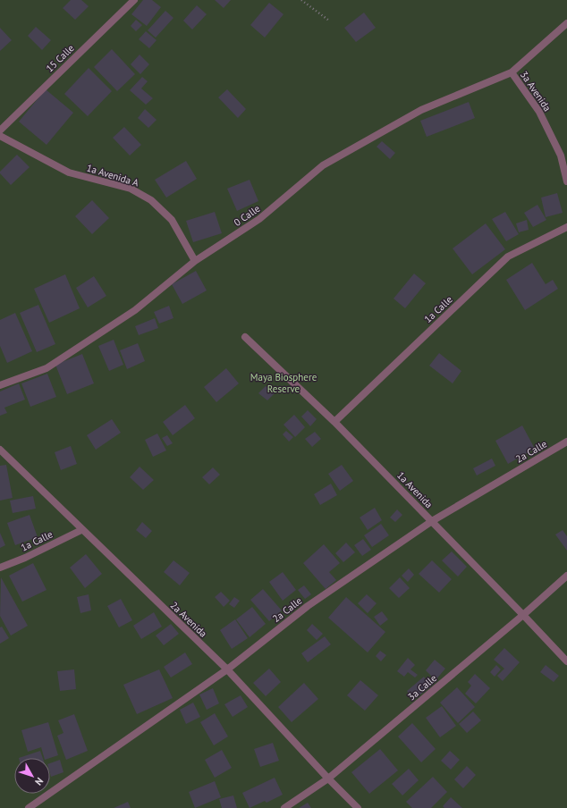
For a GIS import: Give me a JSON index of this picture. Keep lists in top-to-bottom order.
{
  "streets": {
    "street": [
      "15 Calle",
      "3a Avenida",
      "1a Avenida A",
      "0 Calle",
      "1a Calle",
      "2a Calle",
      "1a Avenida",
      "2a Avenida",
      "3a Calle"
    ]
  },
  "crossings": [
    ["3a Avenida", "0 Calle"],
    ["1a Avenida A", "0 Calle"],
    ["1a Calle", "1a Avenida"],
    ["1a Calle", "2a Avenida"],
    ["2a Calle", "1a Avenida"],
    ["2a Calle", "2a Avenida"],
    ["1a Avenida", "3a Calle"],
    ["2a Avenida", "3a Calle"]
  ],
  "parks": ["Maya Biosphere Reserve"],
  "north": "bottom right"
}
